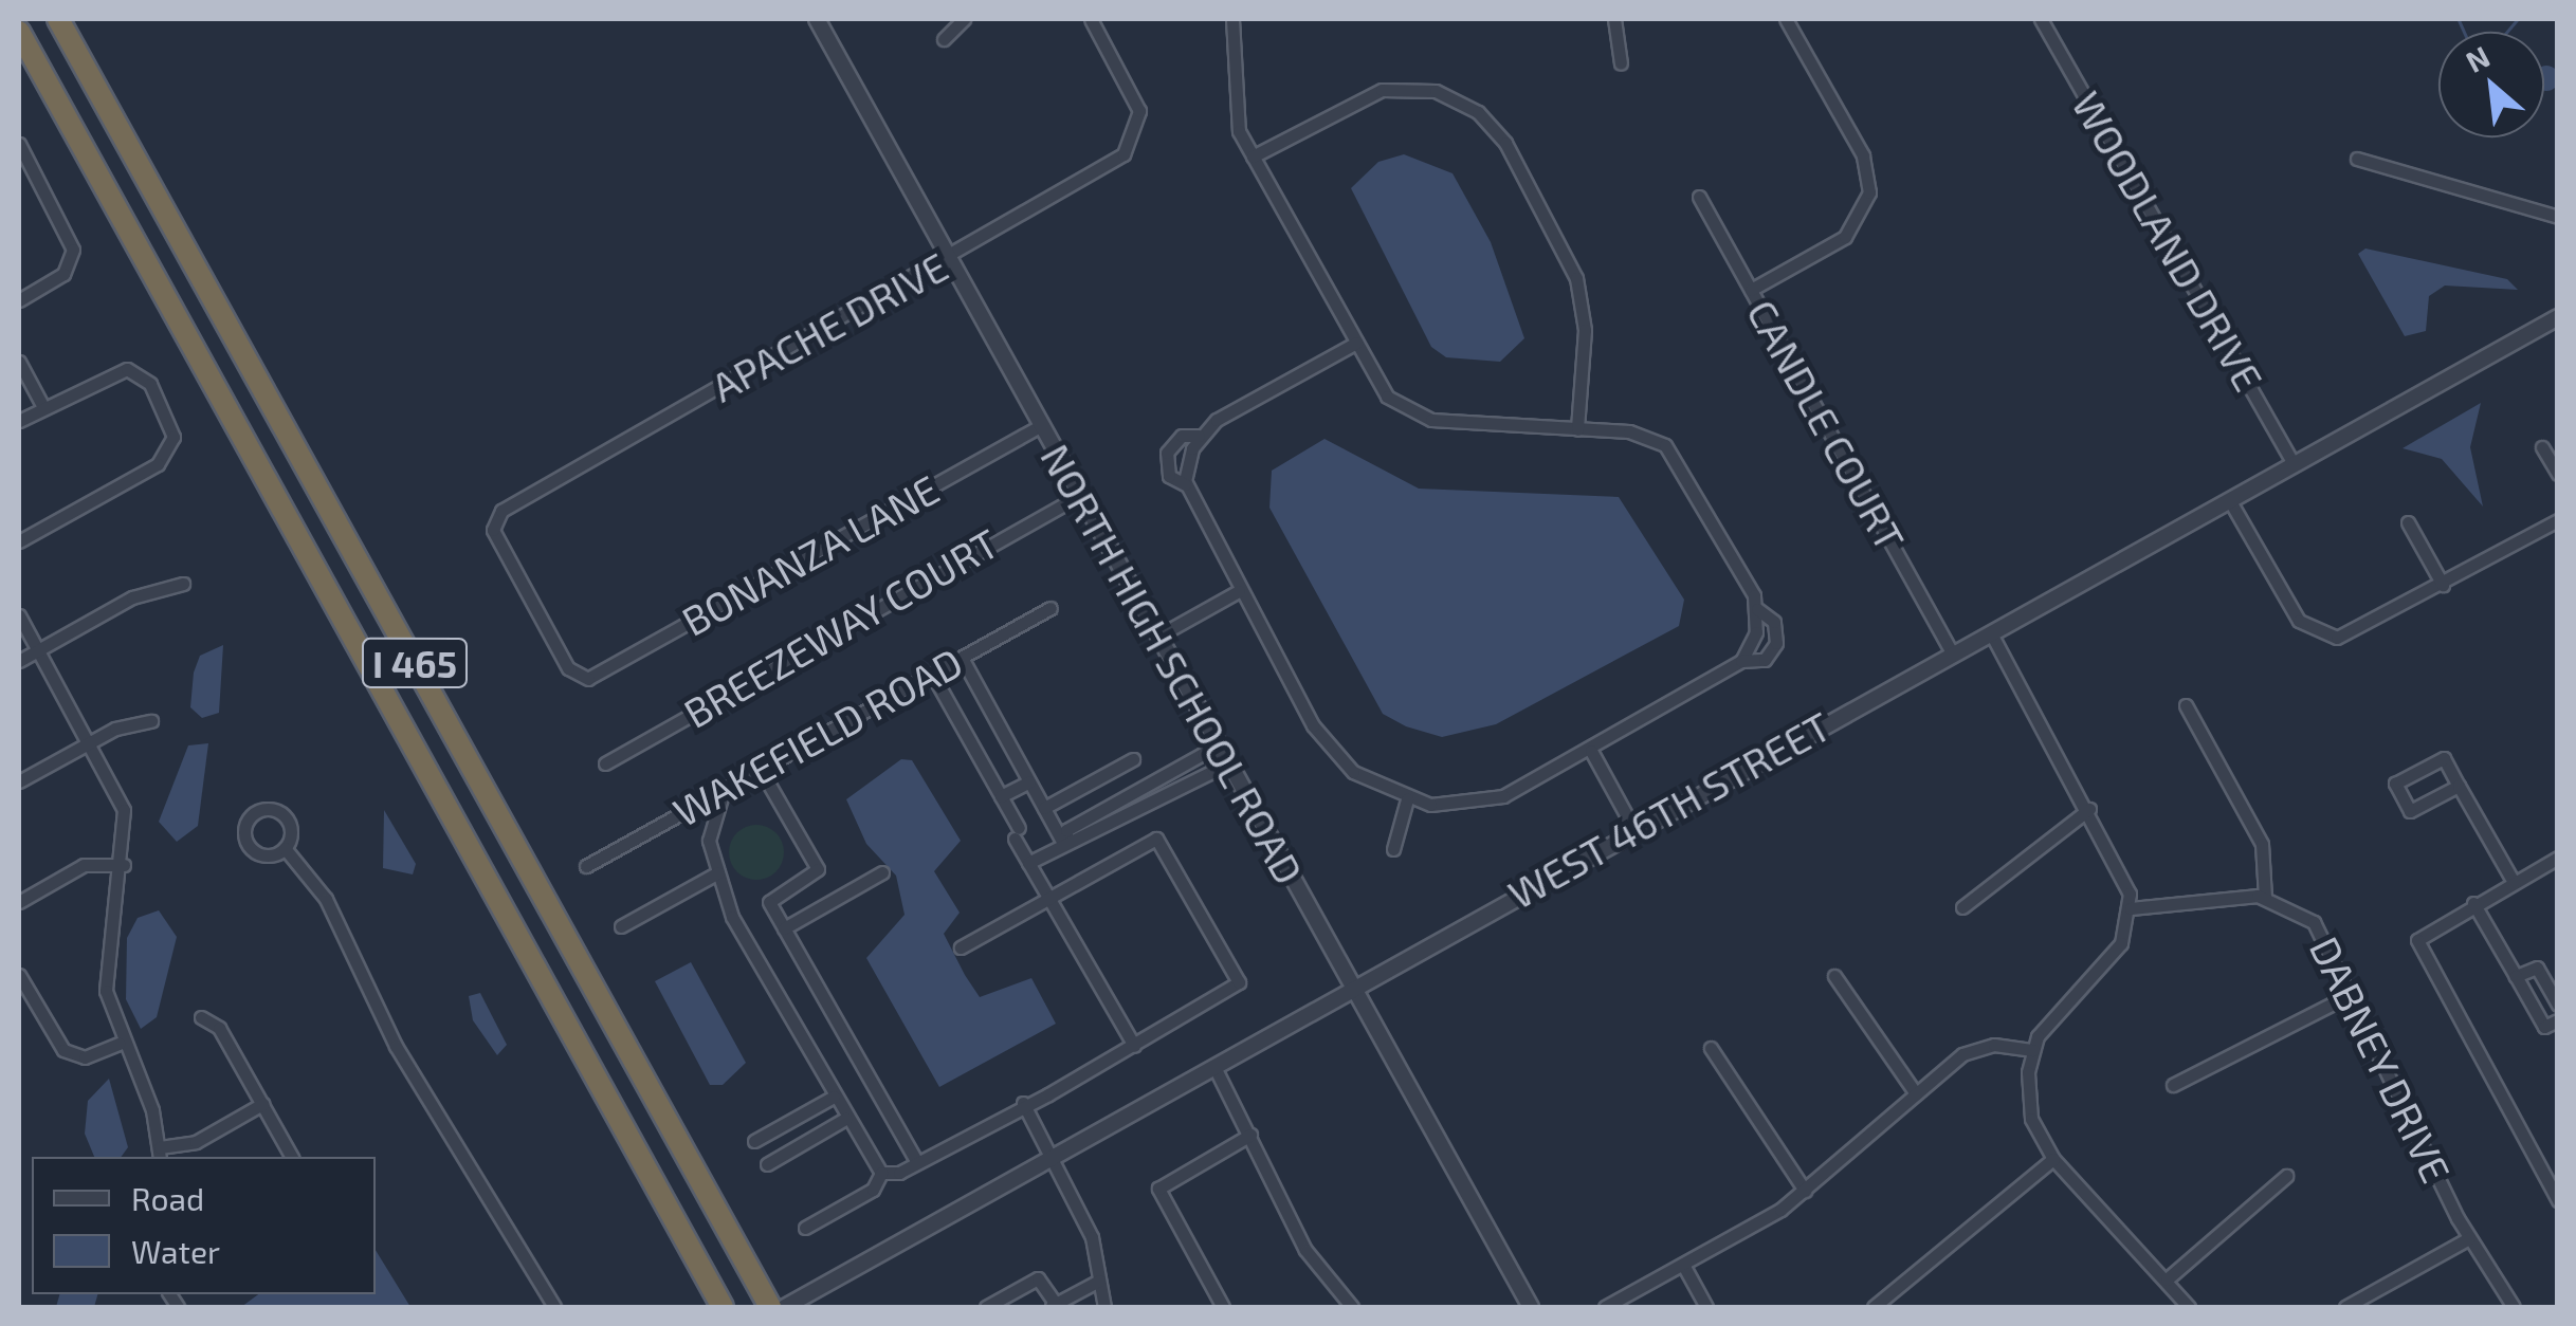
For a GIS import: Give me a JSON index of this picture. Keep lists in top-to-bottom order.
{
  "streets": {
    "highway": ["I 465"],
    "street": [
      "WOODLAND DRIVE",
      "APACHE DRIVE",
      "CANDLE COURT",
      "BONANZA LANE",
      "BREEZEWAY COURT",
      "NORTH HIGH SCHOOL ROAD",
      "WAKEFIELD ROAD",
      "WEST 46TH STREET",
      "DABNEY DRIVE"
    ]
  },
  "crossings": [
    ["WOODLAND DRIVE", "WEST 46TH STREET"],
    ["APACHE DRIVE", "BONANZA LANE"],
    ["APACHE DRIVE", "NORTH HIGH SCHOOL ROAD"],
    ["CANDLE COURT", "WEST 46TH STREET"],
    ["BONANZA LANE", "NORTH HIGH SCHOOL ROAD"],
    ["BREEZEWAY COURT", "NORTH HIGH SCHOOL ROAD"],
    ["NORTH HIGH SCHOOL ROAD", "WEST 46TH STREET"]
  ],
  "legend": ["Road", "Water"],
  "north": "top left"
}
